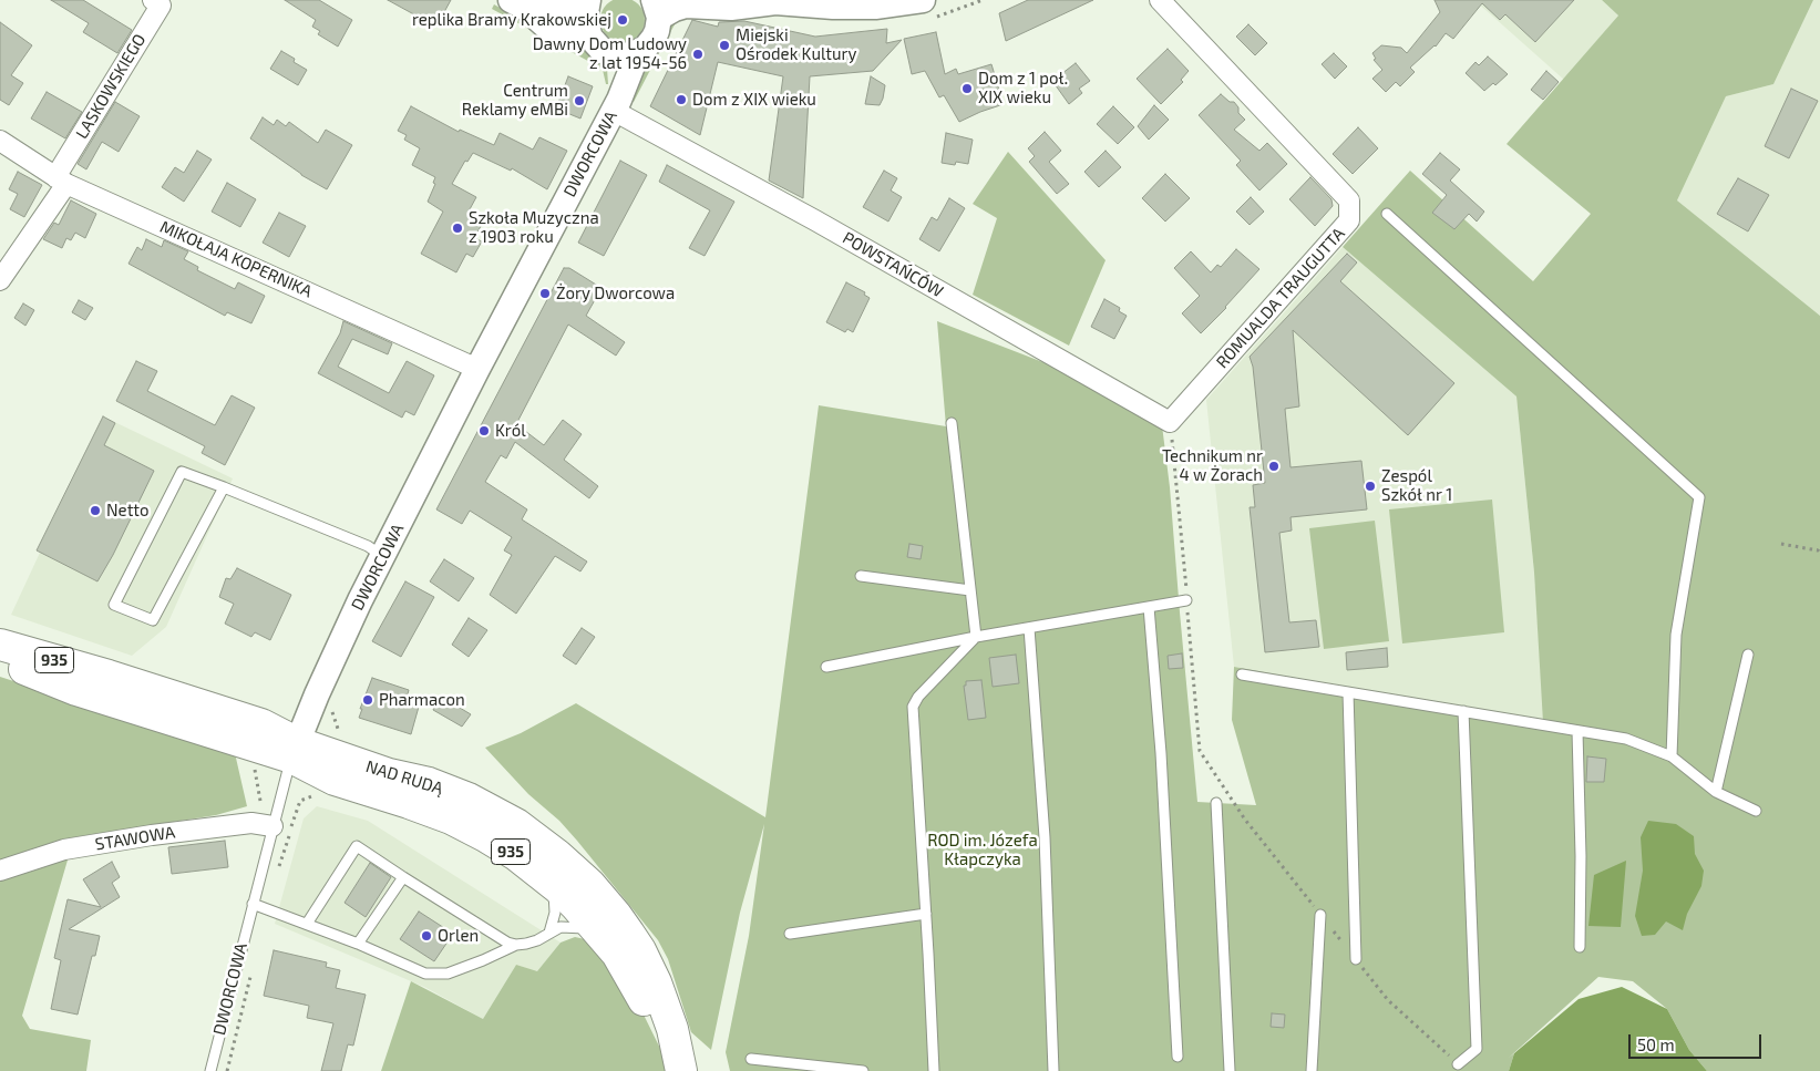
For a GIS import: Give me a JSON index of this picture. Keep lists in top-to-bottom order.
{
  "streets": {
    "main road": ["935", "NAD RUDĄ"],
    "street": [
      "LASKOWSKIEGO",
      "DWORCOWA",
      "MIKOŁAJA KOPERNIKA",
      "POWSTAŃCÓW",
      "ROMUALDA TRAUGUTTA",
      "STAWOWA"
    ]
  },
  "crossings": [
    ["LASKOWSKIEGO", "MIKOŁAJA KOPERNIKA"],
    ["DWORCOWA", "MIKOŁAJA KOPERNIKA"],
    ["DWORCOWA", "POWSTAŃCÓW"],
    ["DWORCOWA", "NAD RUDĄ"],
    ["DWORCOWA", "STAWOWA"],
    ["POWSTAŃCÓW", "ROMUALDA TRAUGUTTA"]
  ],
  "parks": ["ROD im. Józefa Kłapczyka"],
  "places": [
    "replika Bramy Krakowskiej",
    "Miejski Ośrodek Kultury",
    "Dawny Dom Ludowy z lat 1954-56",
    "Dom z 1 poł. XIX wieku",
    "Dom z XIX wieku",
    "Centrum Reklamy eMBi",
    "Szkoła Muzyczna z 1903 roku",
    "Żory Dworcowa",
    "Król",
    "Technikum nr 4 w Żorach",
    "Zespól Szkół nr 1",
    "Netto",
    "Pharmacon",
    "Orlen"
  ],
  "scale_bar": "50 m"
}
